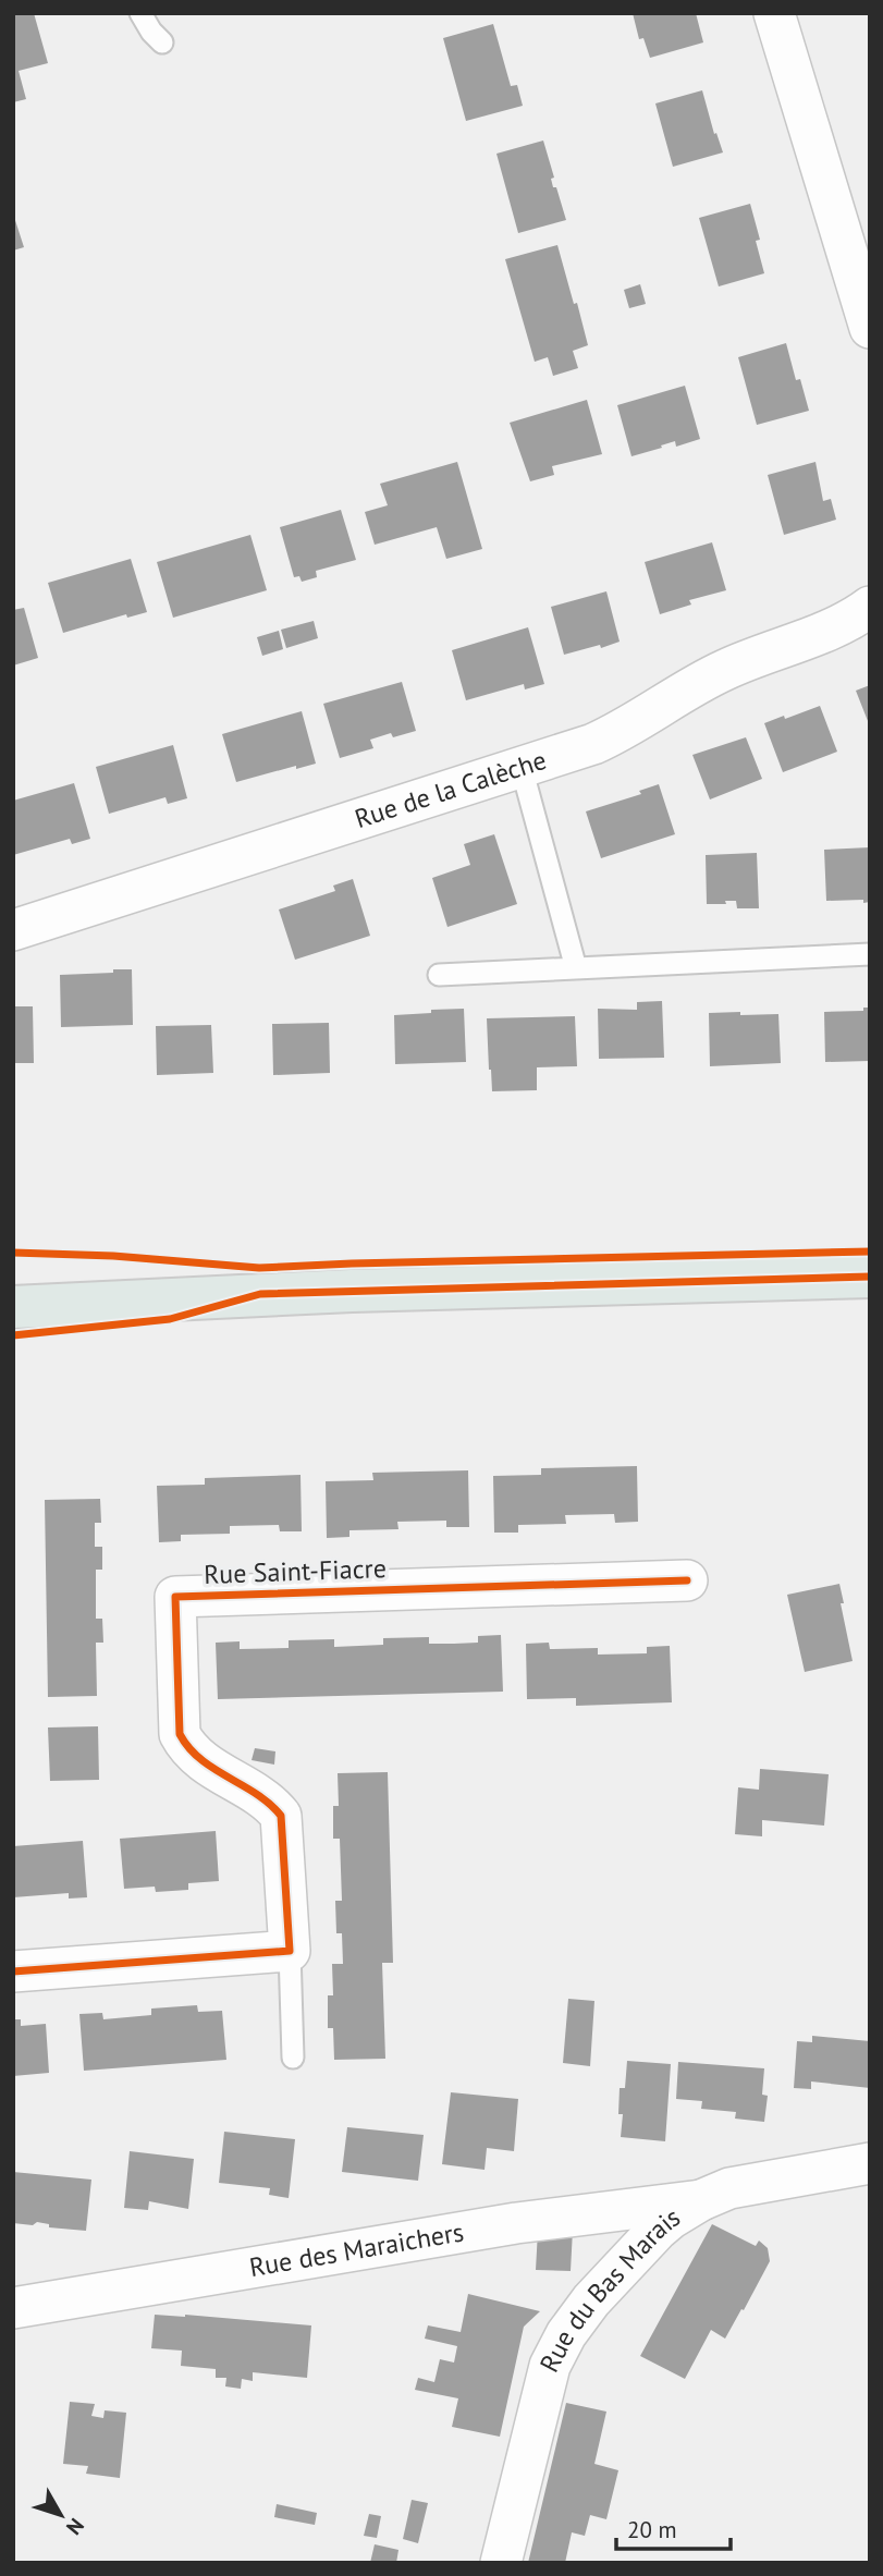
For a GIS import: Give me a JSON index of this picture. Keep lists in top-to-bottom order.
{
  "streets": {
    "street": [
      "Rue de la Calèche",
      "Rue Saint-Fiacre",
      "Rue des Maraichers",
      "Rue du Bas Marais"
    ]
  },
  "crossings": [
    ["Rue des Maraichers", "Rue du Bas Marais"]
  ],
  "scale_bar": "20 m",
  "north": "bottom right"
}
